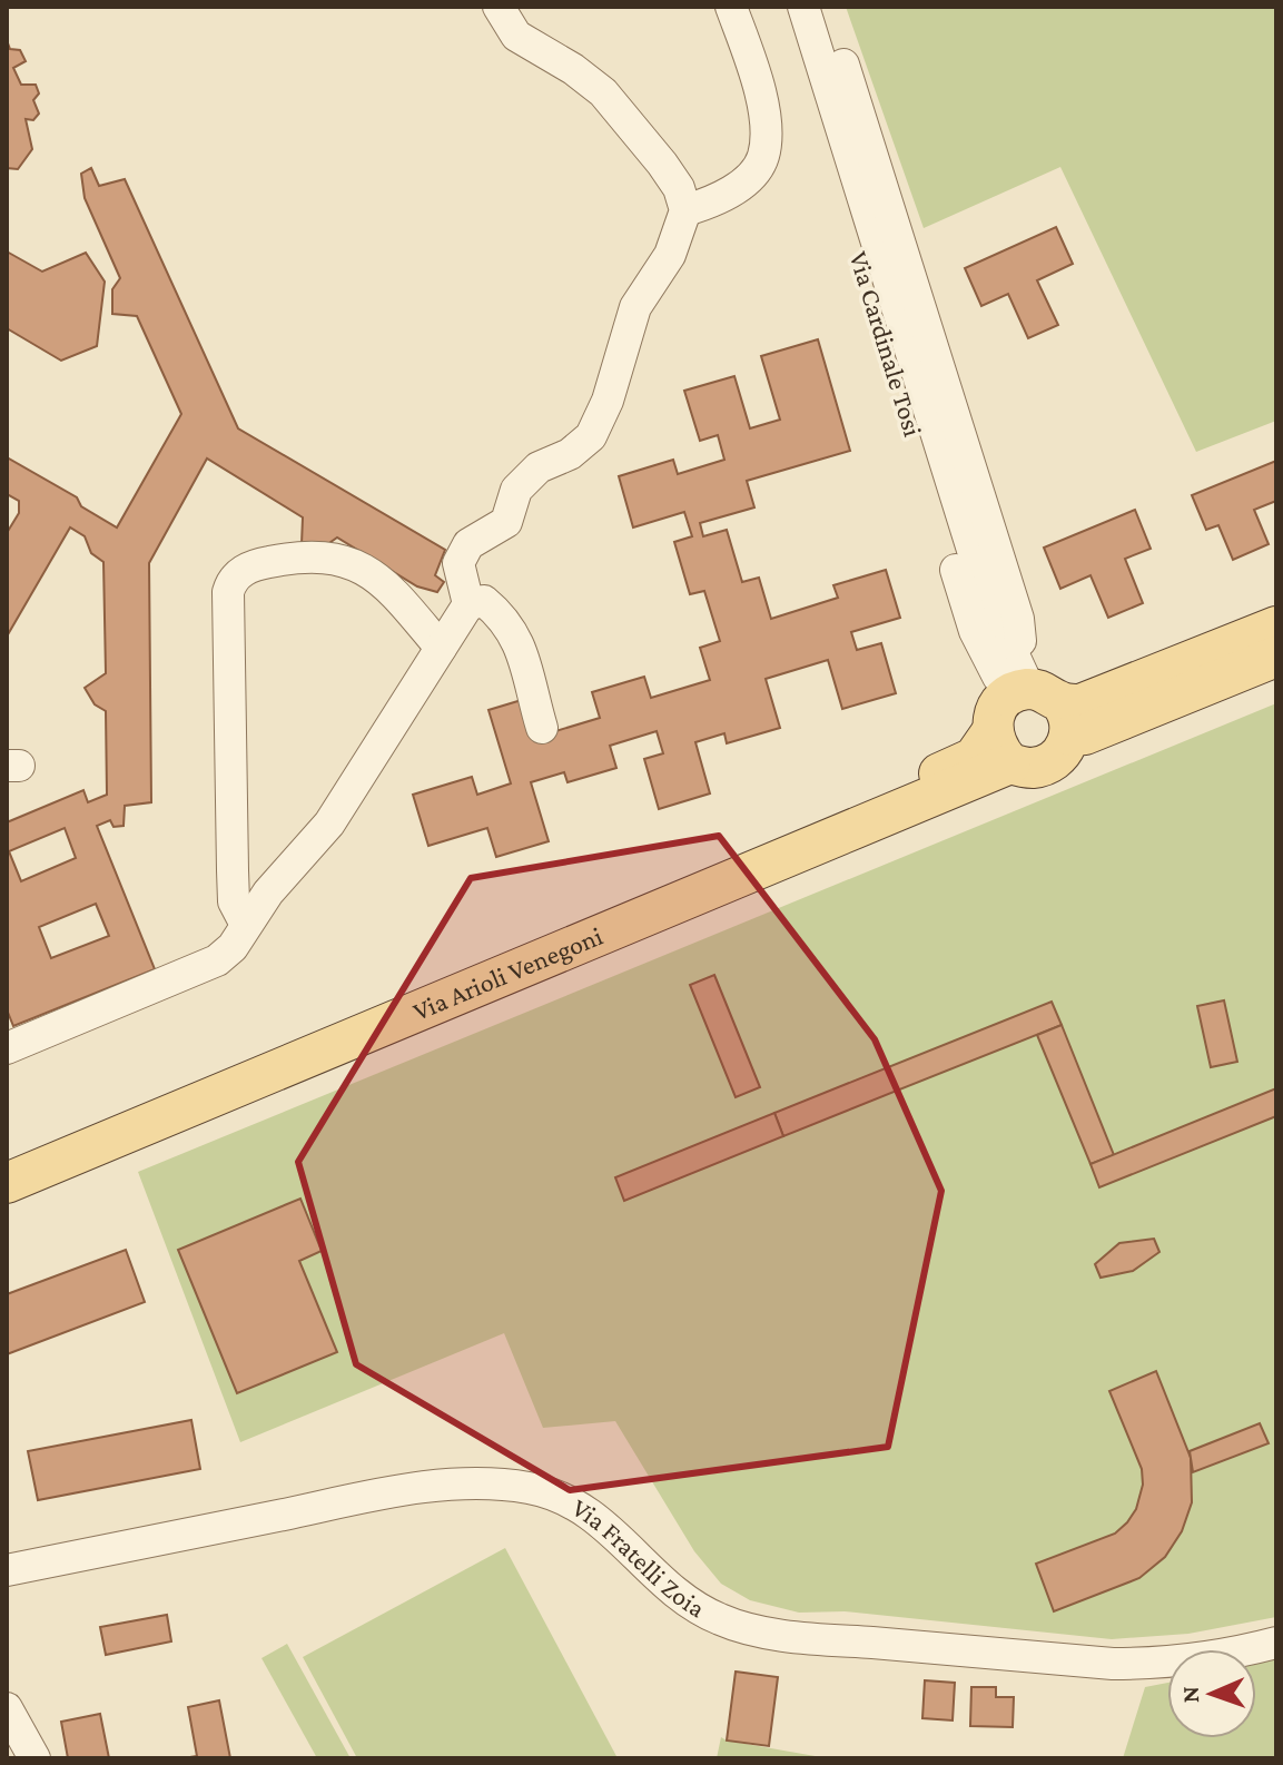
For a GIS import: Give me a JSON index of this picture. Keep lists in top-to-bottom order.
{
  "streets": {
    "main road": ["Via Arioli Venegoni"],
    "street": ["Via Cardinale Tosi", "Via Fratelli Zoia"]
  },
  "crossings": [
    ["Via Cardinale Tosi", "Via Arioli Venegoni"]
  ],
  "north": "left"
}
